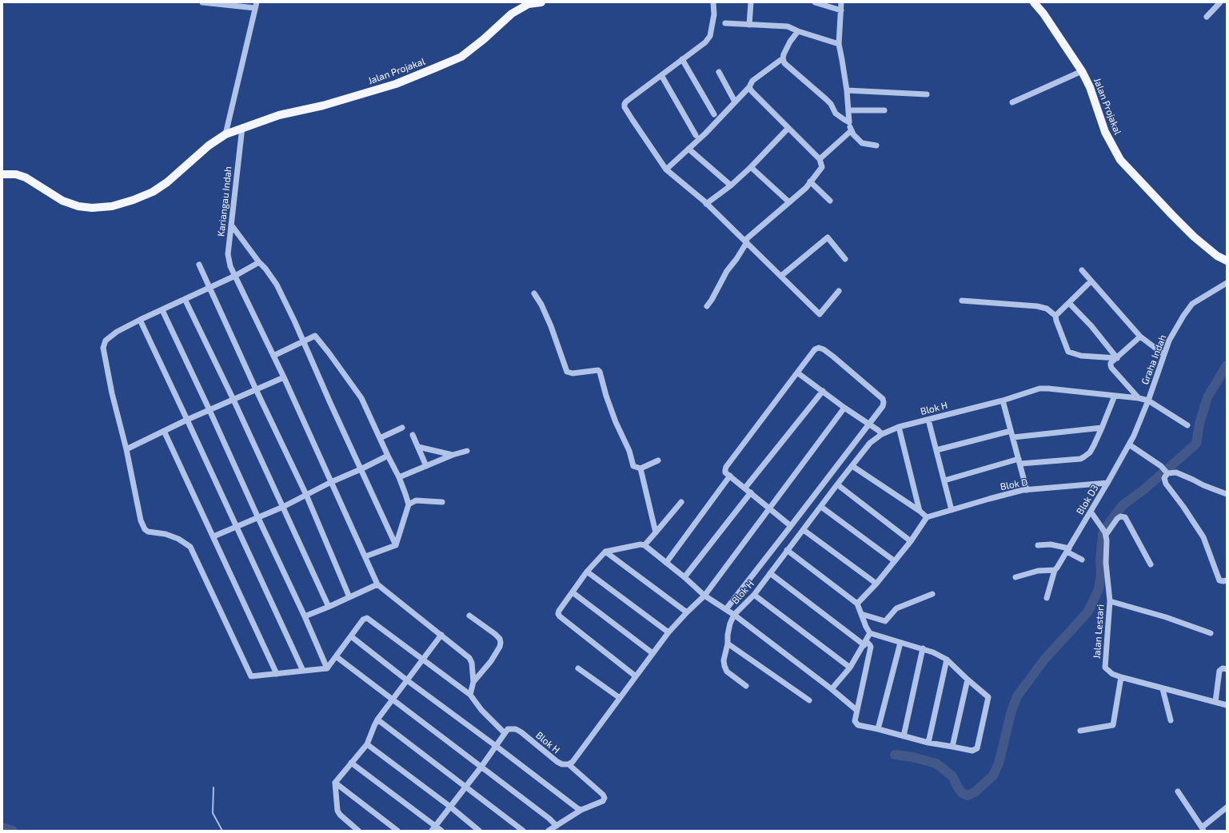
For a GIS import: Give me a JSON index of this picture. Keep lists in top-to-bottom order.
{
  "streets": {
    "main road": ["Jalan Projakal"],
    "street": [
      "Kariangau Indah",
      "Graha Indah",
      "Blok H",
      "Blok D",
      "Blok D3",
      "Jalan Lestari"
    ]
  },
  "crossings": [
    ["Jalan Projakal", "Kariangau Indah"],
    ["Graha Indah", "Blok H"],
    ["Graha Indah", "Blok D3"],
    ["Blok D", "Blok D3"]
  ]
}
